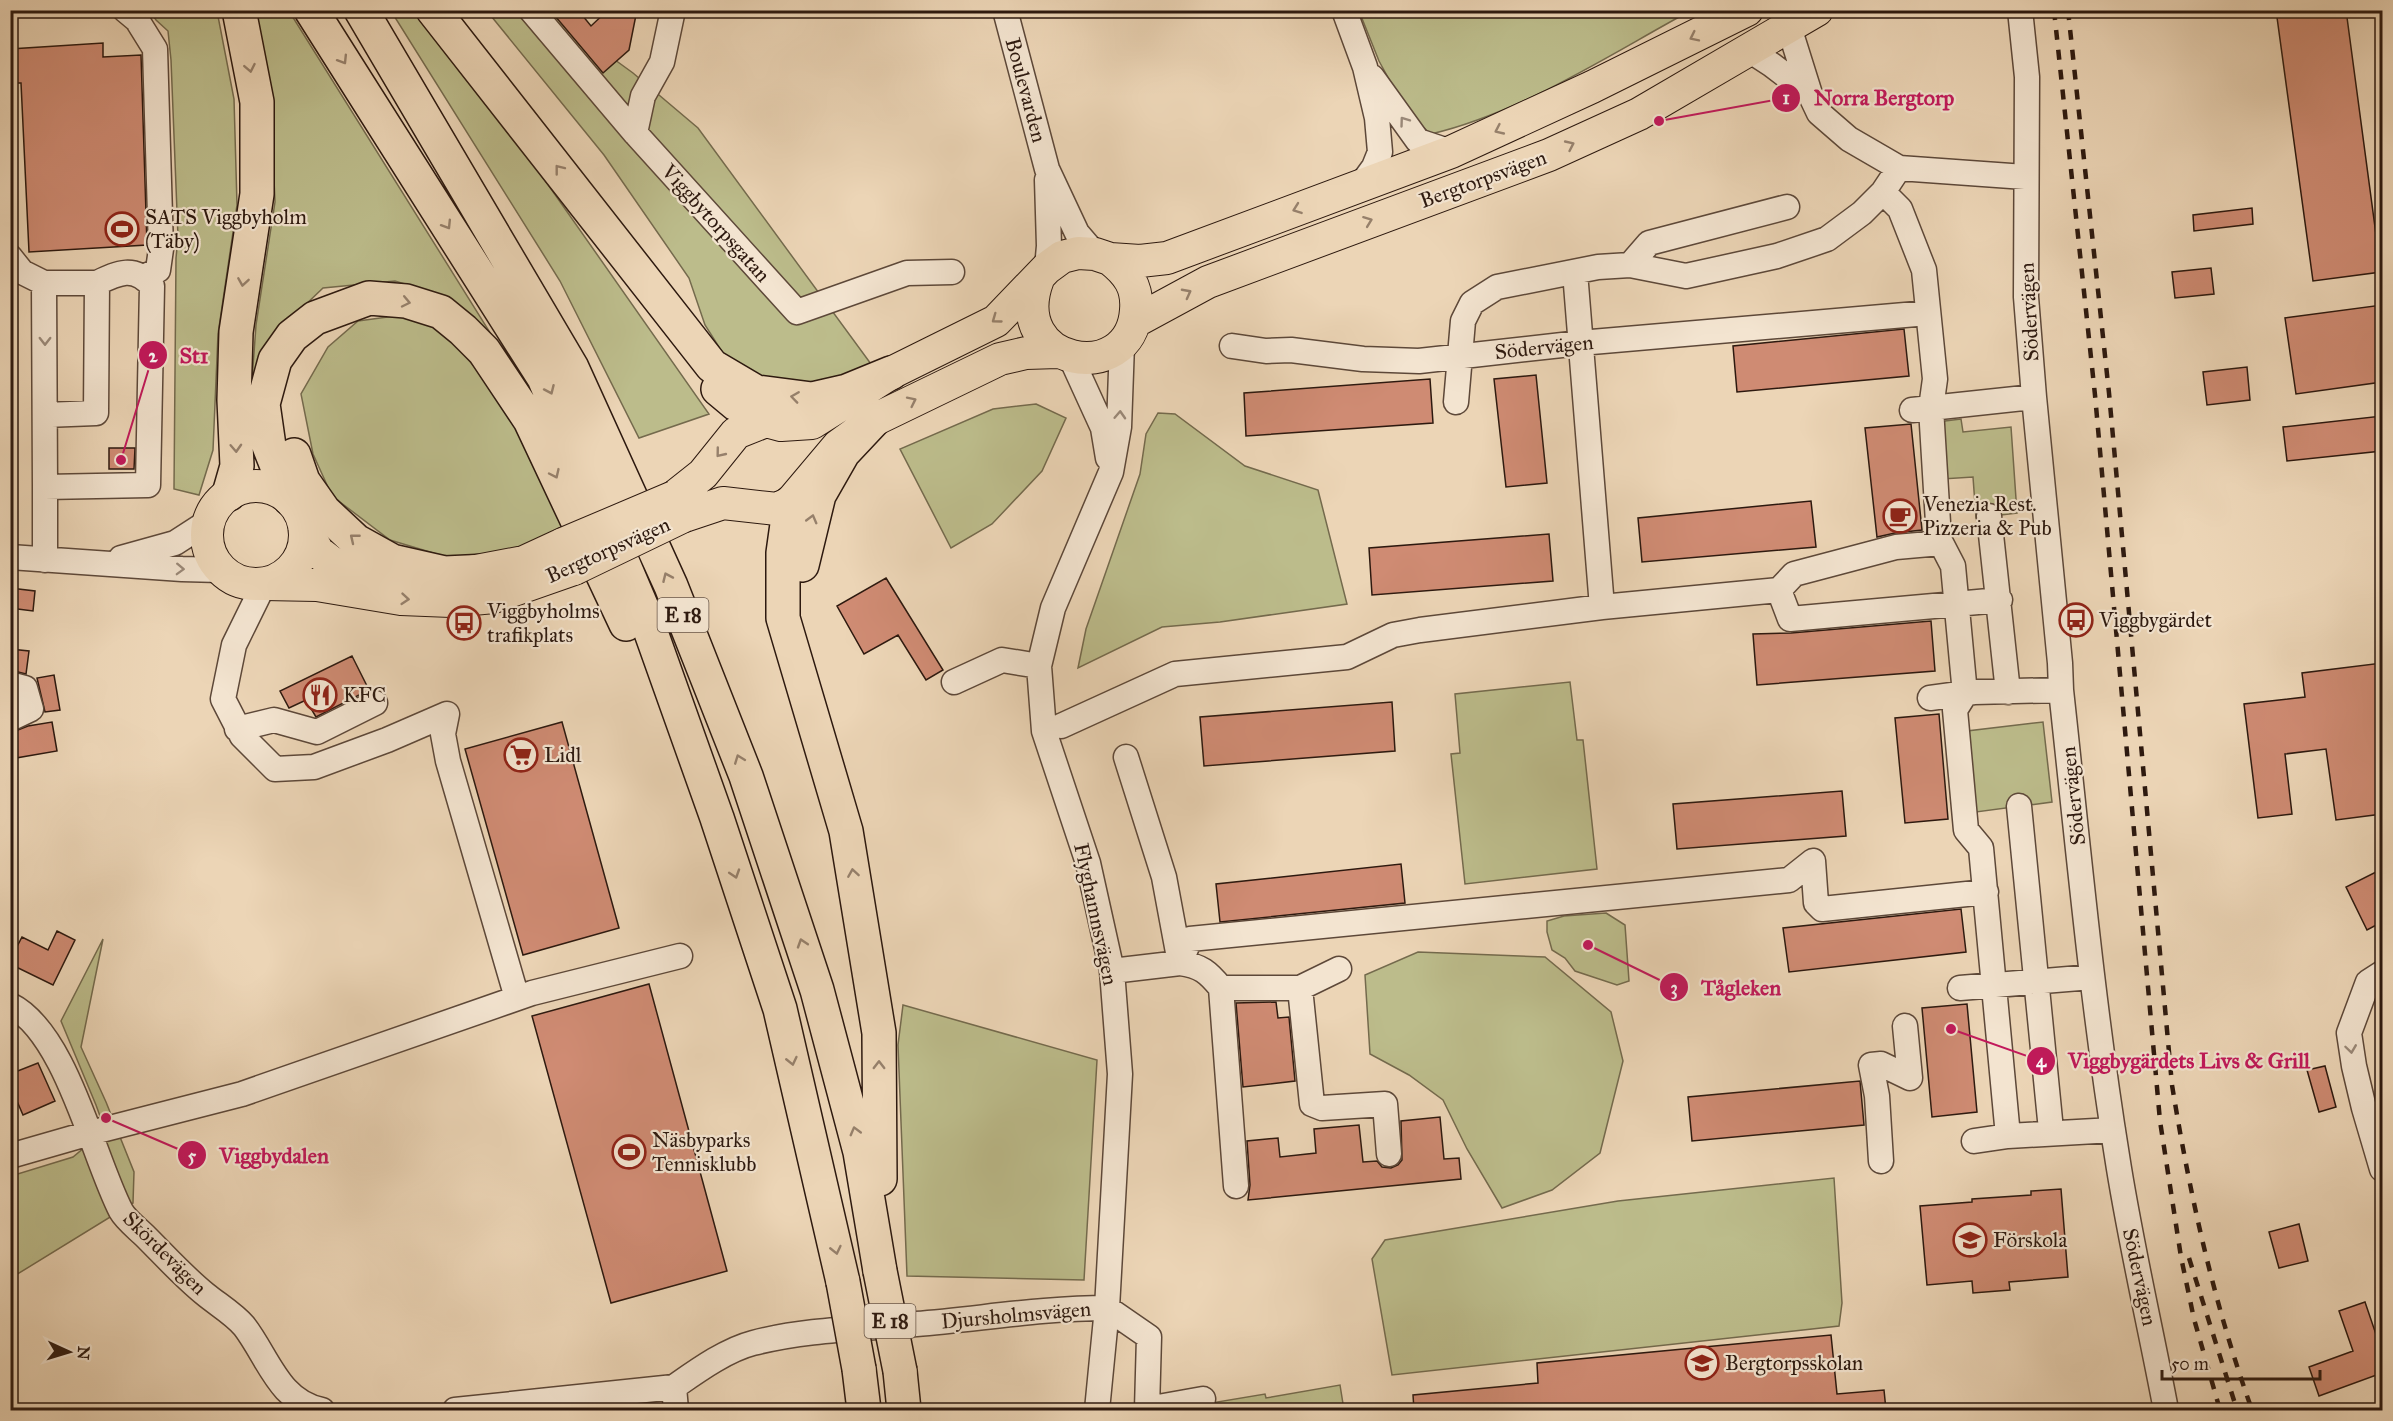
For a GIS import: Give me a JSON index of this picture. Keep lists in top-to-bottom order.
{
  "streets": {
    "highway": ["E 18"],
    "main road": ["Bergtorpsvägen"],
    "street": [
      "Boulevarden",
      "Viggbytorpsgatan",
      "Södervägen",
      "Flyghamnsvägen",
      "Skördevägen",
      "Djursholmsvägen"
    ]
  },
  "crossings": [
    ["Boulevarden", "Bergtorpsvägen"],
    ["Boulevarden", "Flyghamnsvägen"],
    ["Bergtorpsvägen", "Flyghamnsvägen"],
    ["Flyghamnsvägen", "Djursholmsvägen"]
  ],
  "places": {
    "other": [
      "Norra Bergtorp",
      "St1",
      "Tågleken",
      "Viggbygärdets Livs & Grill",
      "Viggbydalen"
    ],
    "sports": ["SATS Viggbyholm (Täby)", "Näsbyparks Tennisklubb"],
    "cafe": ["Venezia Rest. Pizzeria & Pub"],
    "bus stop": ["Viggbygärdet", "Viggbyholms trafikplats"],
    "restaurant": ["KFC"],
    "supermarket": ["Lidl"],
    "school or university": ["Förskola", "Bergtorpsskolan"]
  },
  "scale_bar": "50 m",
  "north": "right"
}
